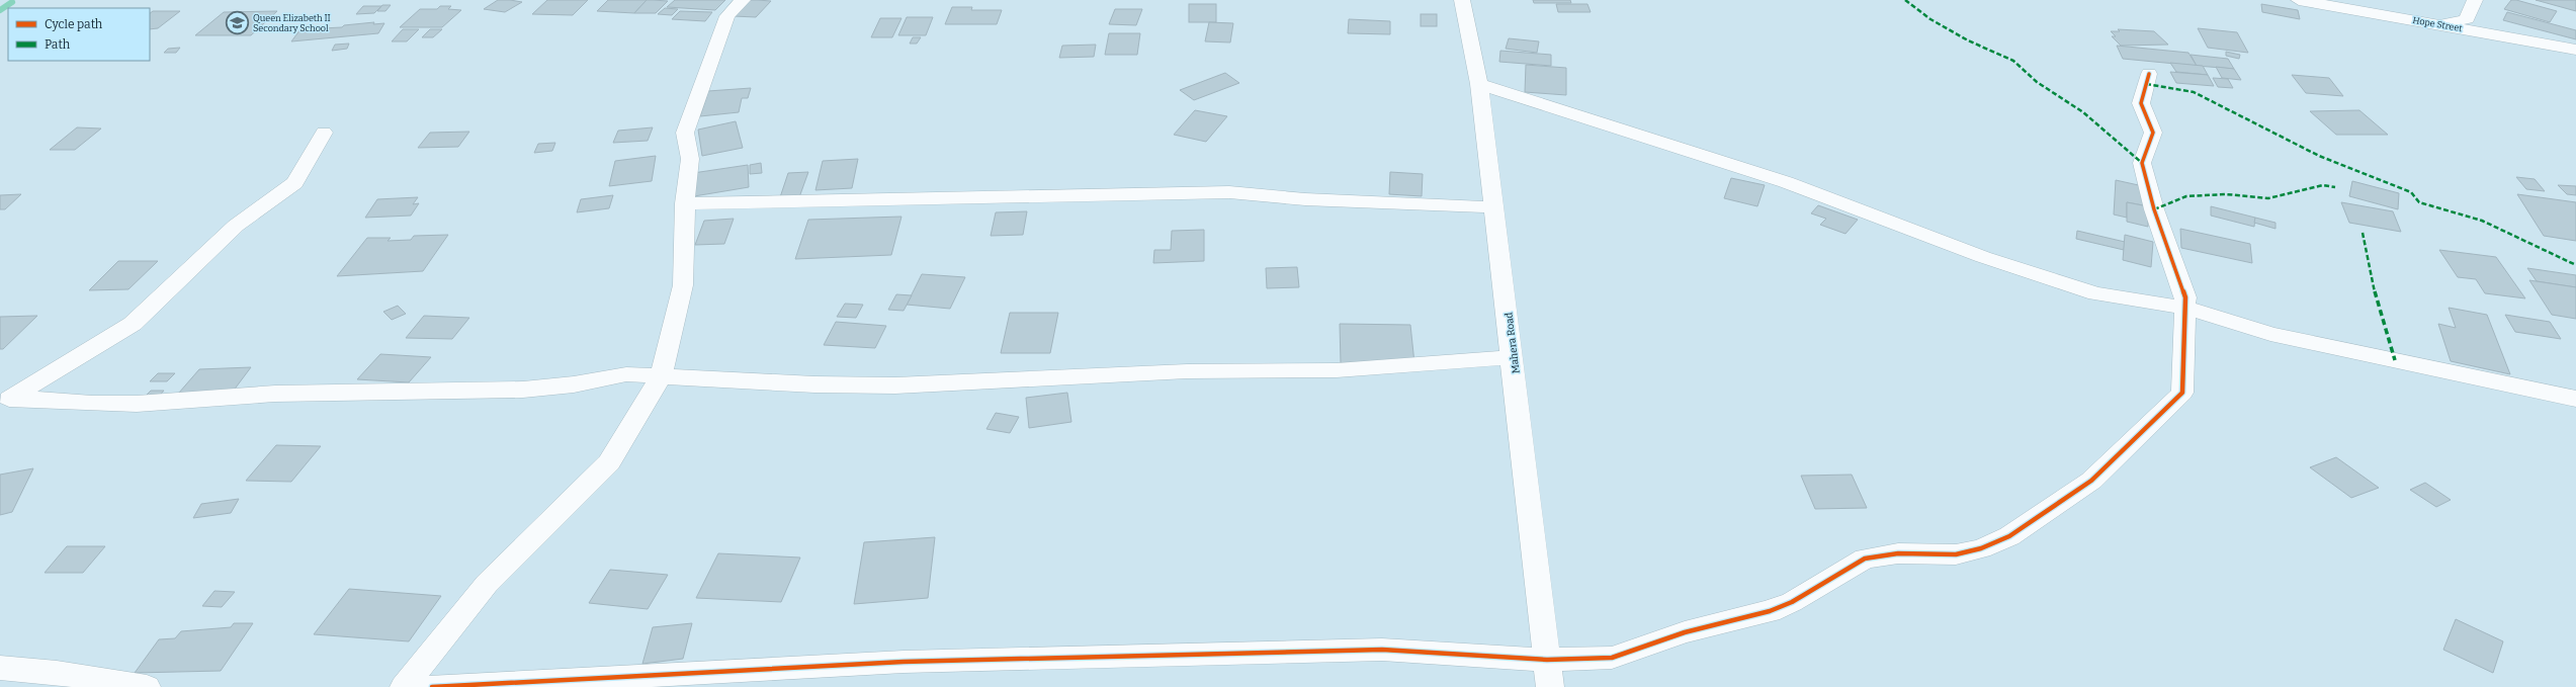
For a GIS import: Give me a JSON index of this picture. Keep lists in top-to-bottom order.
{
  "streets": {
    "street": ["Hope Street", "Mahera Road"]
  },
  "places": {
    "school or university": ["Queen Elizabeth II Secondary School"]
  },
  "legend": ["Cycle path", "Path"]
}
